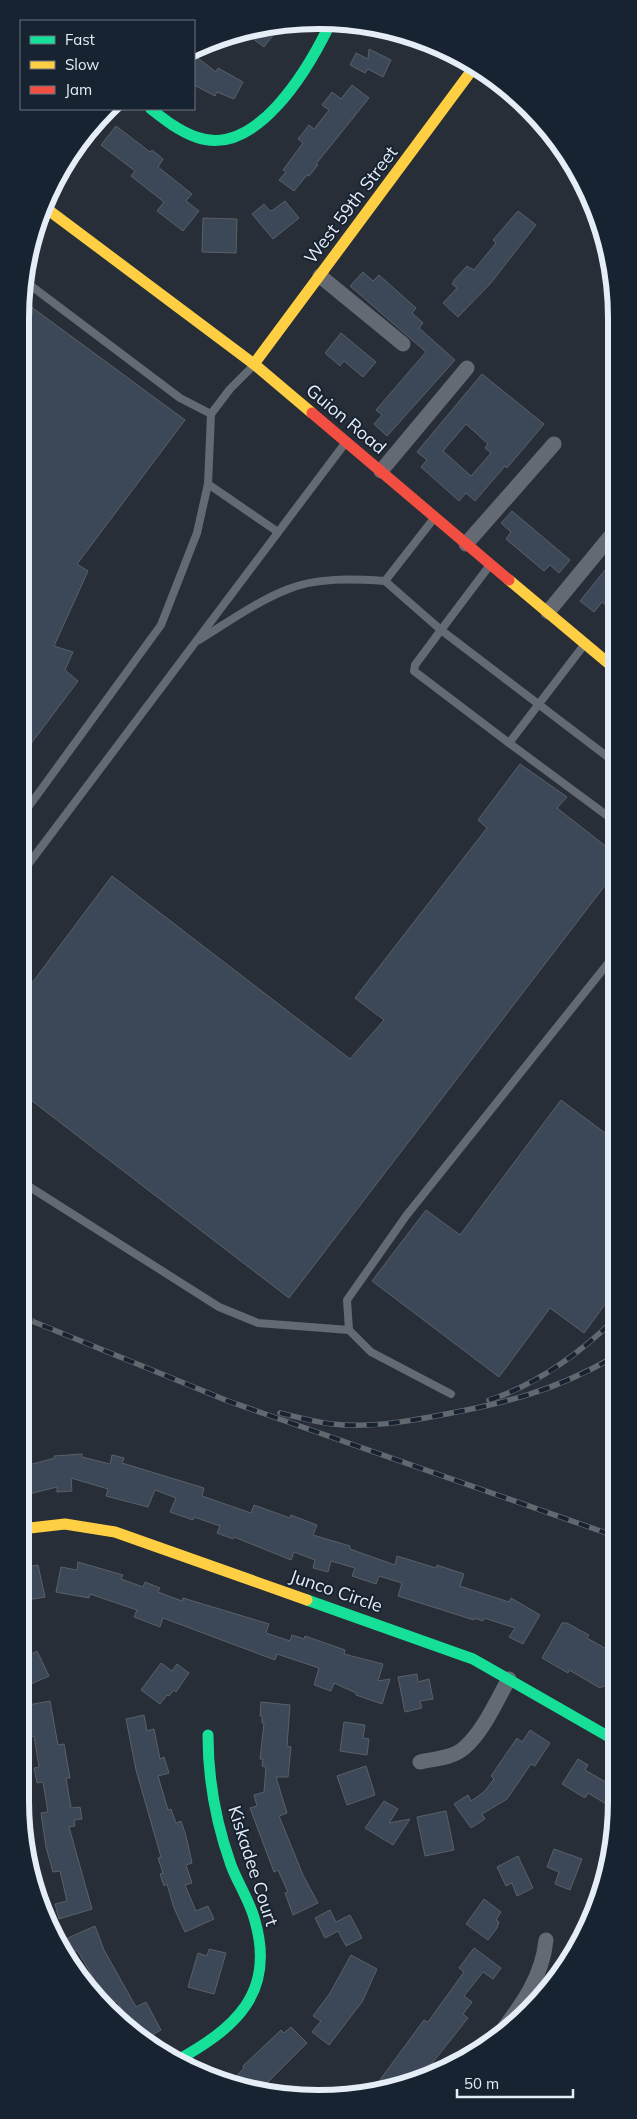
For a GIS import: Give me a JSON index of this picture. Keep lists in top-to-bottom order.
{
  "streets": {
    "street": [
      "West 59th Street",
      "Guion Road",
      "Junco Circle",
      "Kiskadee Court"
    ]
  },
  "crossings": [
    ["West 59th Street", "Guion Road"]
  ],
  "legend": ["Fast", "Slow", "Jam"],
  "scale_bar": "50 m"
}
